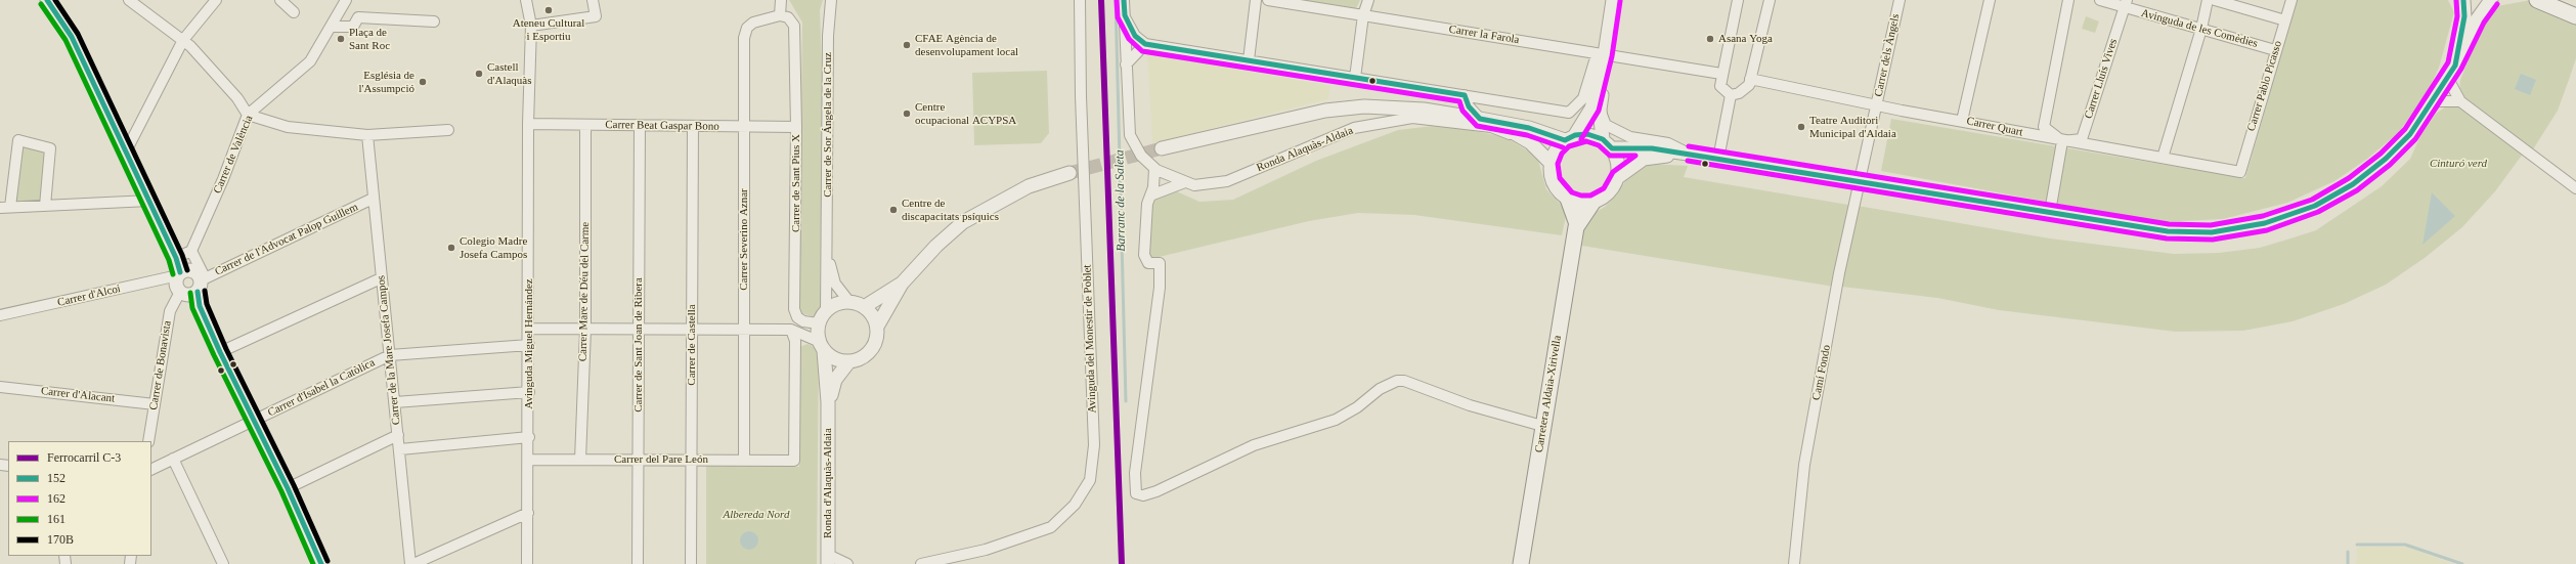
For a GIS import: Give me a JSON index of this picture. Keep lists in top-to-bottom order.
{
  "streets": {
    "main road": ["Carretera Aldaia-Xirivella"],
    "street": [
      "Avinguda de les Comèdies",
      "Carrer la Farola",
      "Carrer dels Àngels",
      "Carrer Lluís Vives",
      "Carrer Pablo Picasso",
      "Carrer de Sor Ángela de la Cruz",
      "Carrer Beat Gaspar Bono",
      "Carrer Quart",
      "Ronda Alaquàs-Aldaia",
      "Carrer de València",
      "Carrer de Sant Pius X",
      "Carrer de l'Advocat Palop Guillem",
      "Carrer Severino Aznar",
      "Carrer Mare de Déu del Carme",
      "Carrer d'Alcoi",
      "Avinguda del Monestir de Poblet",
      "Avinguda Miguel Hernández",
      "Carrer de Sant Joan de Ribera",
      "Carrer de Castella",
      "Carrer de la Mare Josefa Campos",
      "Carrer de Bonavista",
      "Camí Fondo",
      "Carrer d'Isabel la Catòlica",
      "Carrer d'Alacant",
      "Carrer del Pare León",
      "Ronda d'Alaquàs-Aldaia"
    ]
  },
  "crossings": [
    ["Avinguda de les Comèdies", "Carrer Lluís Vives"],
    ["Avinguda de les Comèdies", "Carrer Pablo Picasso"],
    ["Carrer dels Àngels", "Carrer Quart"],
    ["Carrer dels Àngels", "Camí Fondo"],
    ["Carrer Lluís Vives", "Carrer Quart"],
    ["Carrer Pablo Picasso", "Carrer Quart"],
    ["Carrer de Sor Ángela de la Cruz", "Carrer de Sant Pius X"],
    ["Carrer de Sor Ángela de la Cruz", "Ronda d'Alaquàs-Aldaia"],
    ["Carrer Beat Gaspar Bono", "Carrer de Sant Pius X"],
    ["Carrer Beat Gaspar Bono", "Carrer Severino Aznar"],
    ["Carrer Beat Gaspar Bono", "Carrer Mare de Déu del Carme"],
    ["Carrer Beat Gaspar Bono", "Avinguda Miguel Hernández"],
    ["Carrer Beat Gaspar Bono", "Carrer de Sant Joan de Ribera"],
    ["Carrer Beat Gaspar Bono", "Carrer de Castella"],
    ["Ronda Alaquàs-Aldaia", "Carretera Aldaia-Xirivella"],
    ["Carrer de Sant Pius X", "Carrer Severino Aznar"],
    ["Carrer de Sant Pius X", "Ronda d'Alaquàs-Aldaia"],
    ["Carrer de l'Advocat Palop Guillem", "Carrer de la Mare Josefa Campos"],
    ["Carrer Severino Aznar", "Carrer del Pare León"],
    ["Carrer Mare de Déu del Carme", "Carrer del Pare León"],
    ["Avinguda Miguel Hernández", "Carrer d'Isabel la Catòlica"],
    ["Avinguda Miguel Hernández", "Carrer del Pare León"],
    ["Carrer de Sant Joan de Ribera", "Carrer del Pare León"],
    ["Carrer de Castella", "Carrer del Pare León"],
    ["Carrer de la Mare Josefa Campos", "Carrer d'Isabel la Catòlica"],
    ["Carrer de Bonavista", "Carrer d'Alacant"]
  ],
  "water": ["Barranc de la Saleta"],
  "parks": ["Cinturó verd", "Albereda Nord"],
  "places": [
    "Ateneu Cultural i Esportiu",
    "Plaça de Sant Roc",
    "Asana Yoga",
    "CFAE Agència de desenvolupament local",
    "Castell d'Alaquàs",
    "Església de l'Assumpció",
    "Centre ocupacional ACYPSA",
    "Teatre Auditori Municipal d'Aldaia",
    "Centre de discapacitats psíquics",
    "Colegio Madre Josefa Campos"
  ],
  "lines": [
    "rail line C-3",
    "transit line 152",
    "transit line 162",
    "transit line 170B",
    "transit line 161"
  ],
  "legend": [
    "Ferrocarril C-3",
    "152",
    "162",
    "161",
    "170B"
  ]
}
